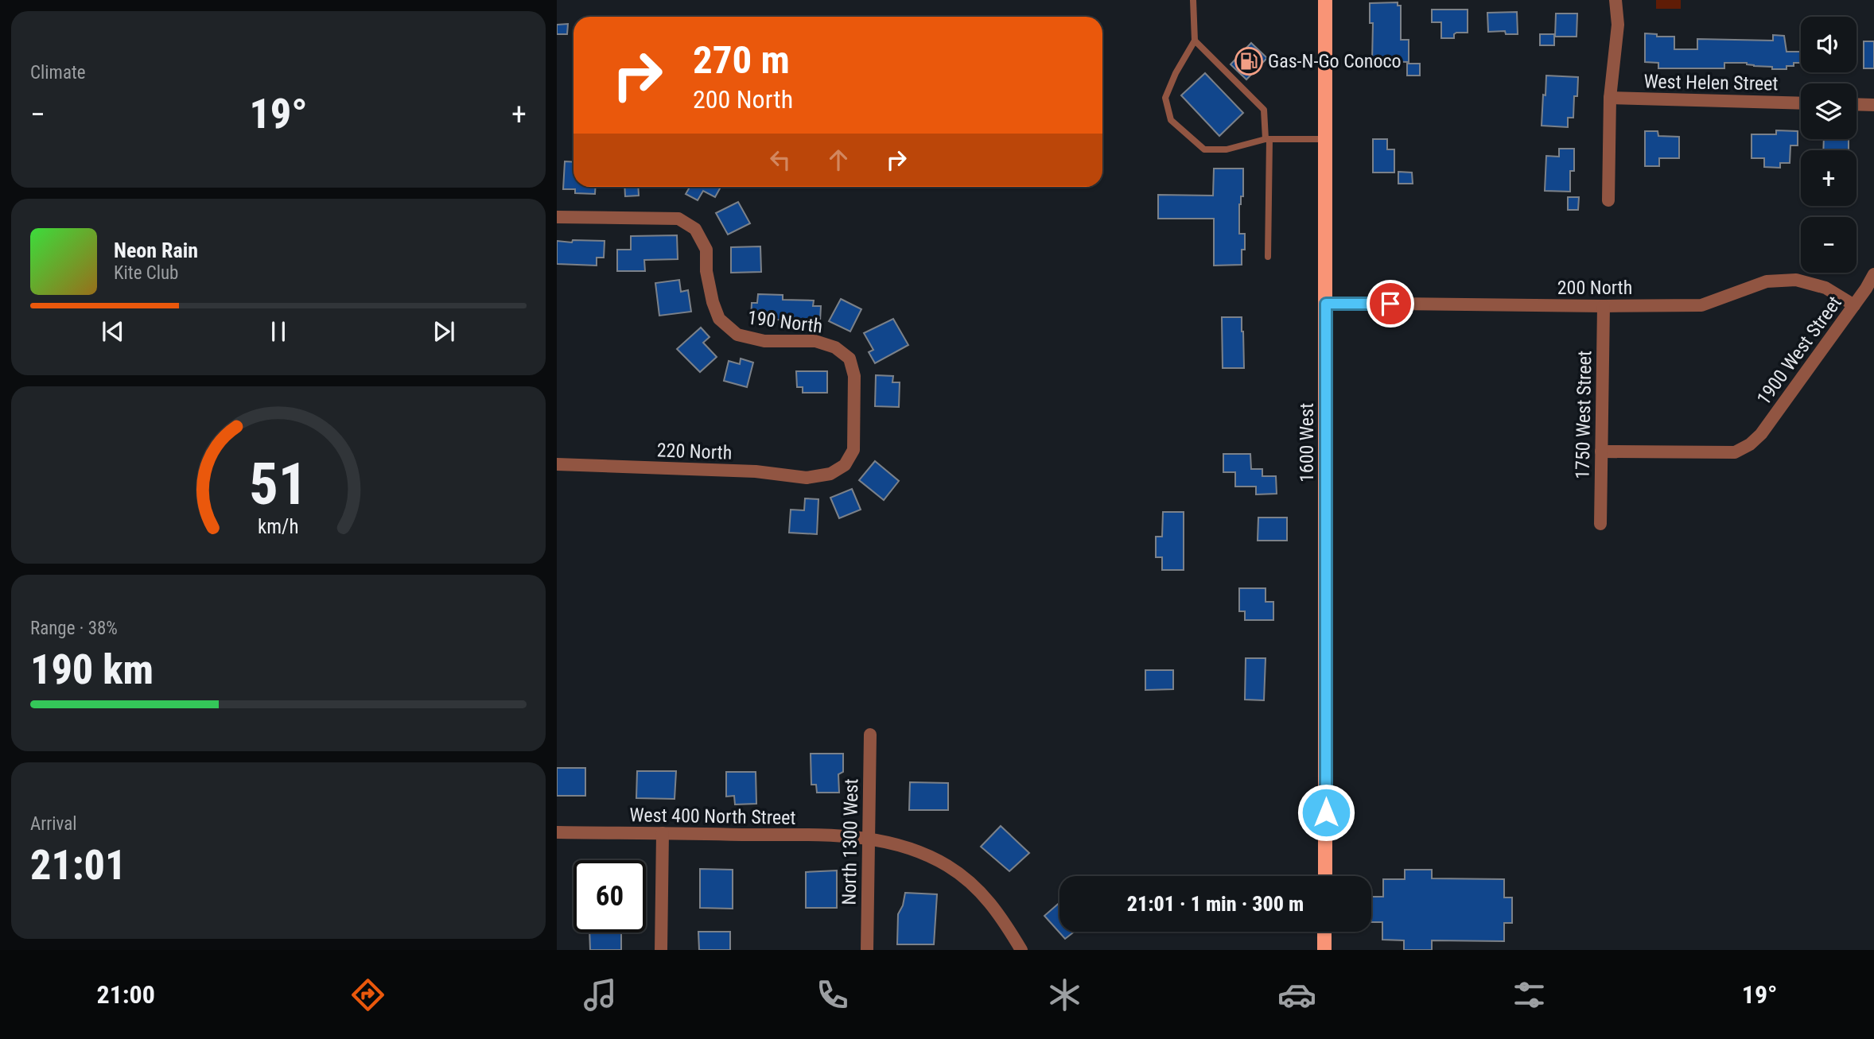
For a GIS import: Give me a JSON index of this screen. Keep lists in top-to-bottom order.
{
  "streets": {
    "main road": ["1600 West"],
    "street": [
      "West Helen Street",
      "200 North",
      "190 North",
      "1900 West Street",
      "1750 West Street",
      "220 North",
      "West 400 North Street",
      "North 1300 West"
    ]
  },
  "crossings": [
    ["200 North", "1900 West Street"],
    ["200 North", "1750 West Street"],
    ["200 North", "1600 West"],
    ["190 North", "220 North"],
    ["1900 West Street", "1750 West Street"],
    ["West 400 North Street", "North 1300 West"]
  ],
  "places": {
    "fuel station": ["Gas-N-Go Conoco"]
  },
  "page": {
    "tile": [
      "Climate",
      ["Range · 38%", "190 km"],
      ["Arrival", "21:01"]
    ],
    "map_buttons": ["+", "−"],
    "turn": ["270 m", "200 North"],
    "heat": ["−", "19°", "+"],
    "song": ["Neon Rain", "Kite Club"],
    "limit": "60",
    "trip": "21:01 · 1 min · 300 m",
    "tabs": ["21:00", "19°"],
    "gauge": ["51", "km/h"]
  }
}
